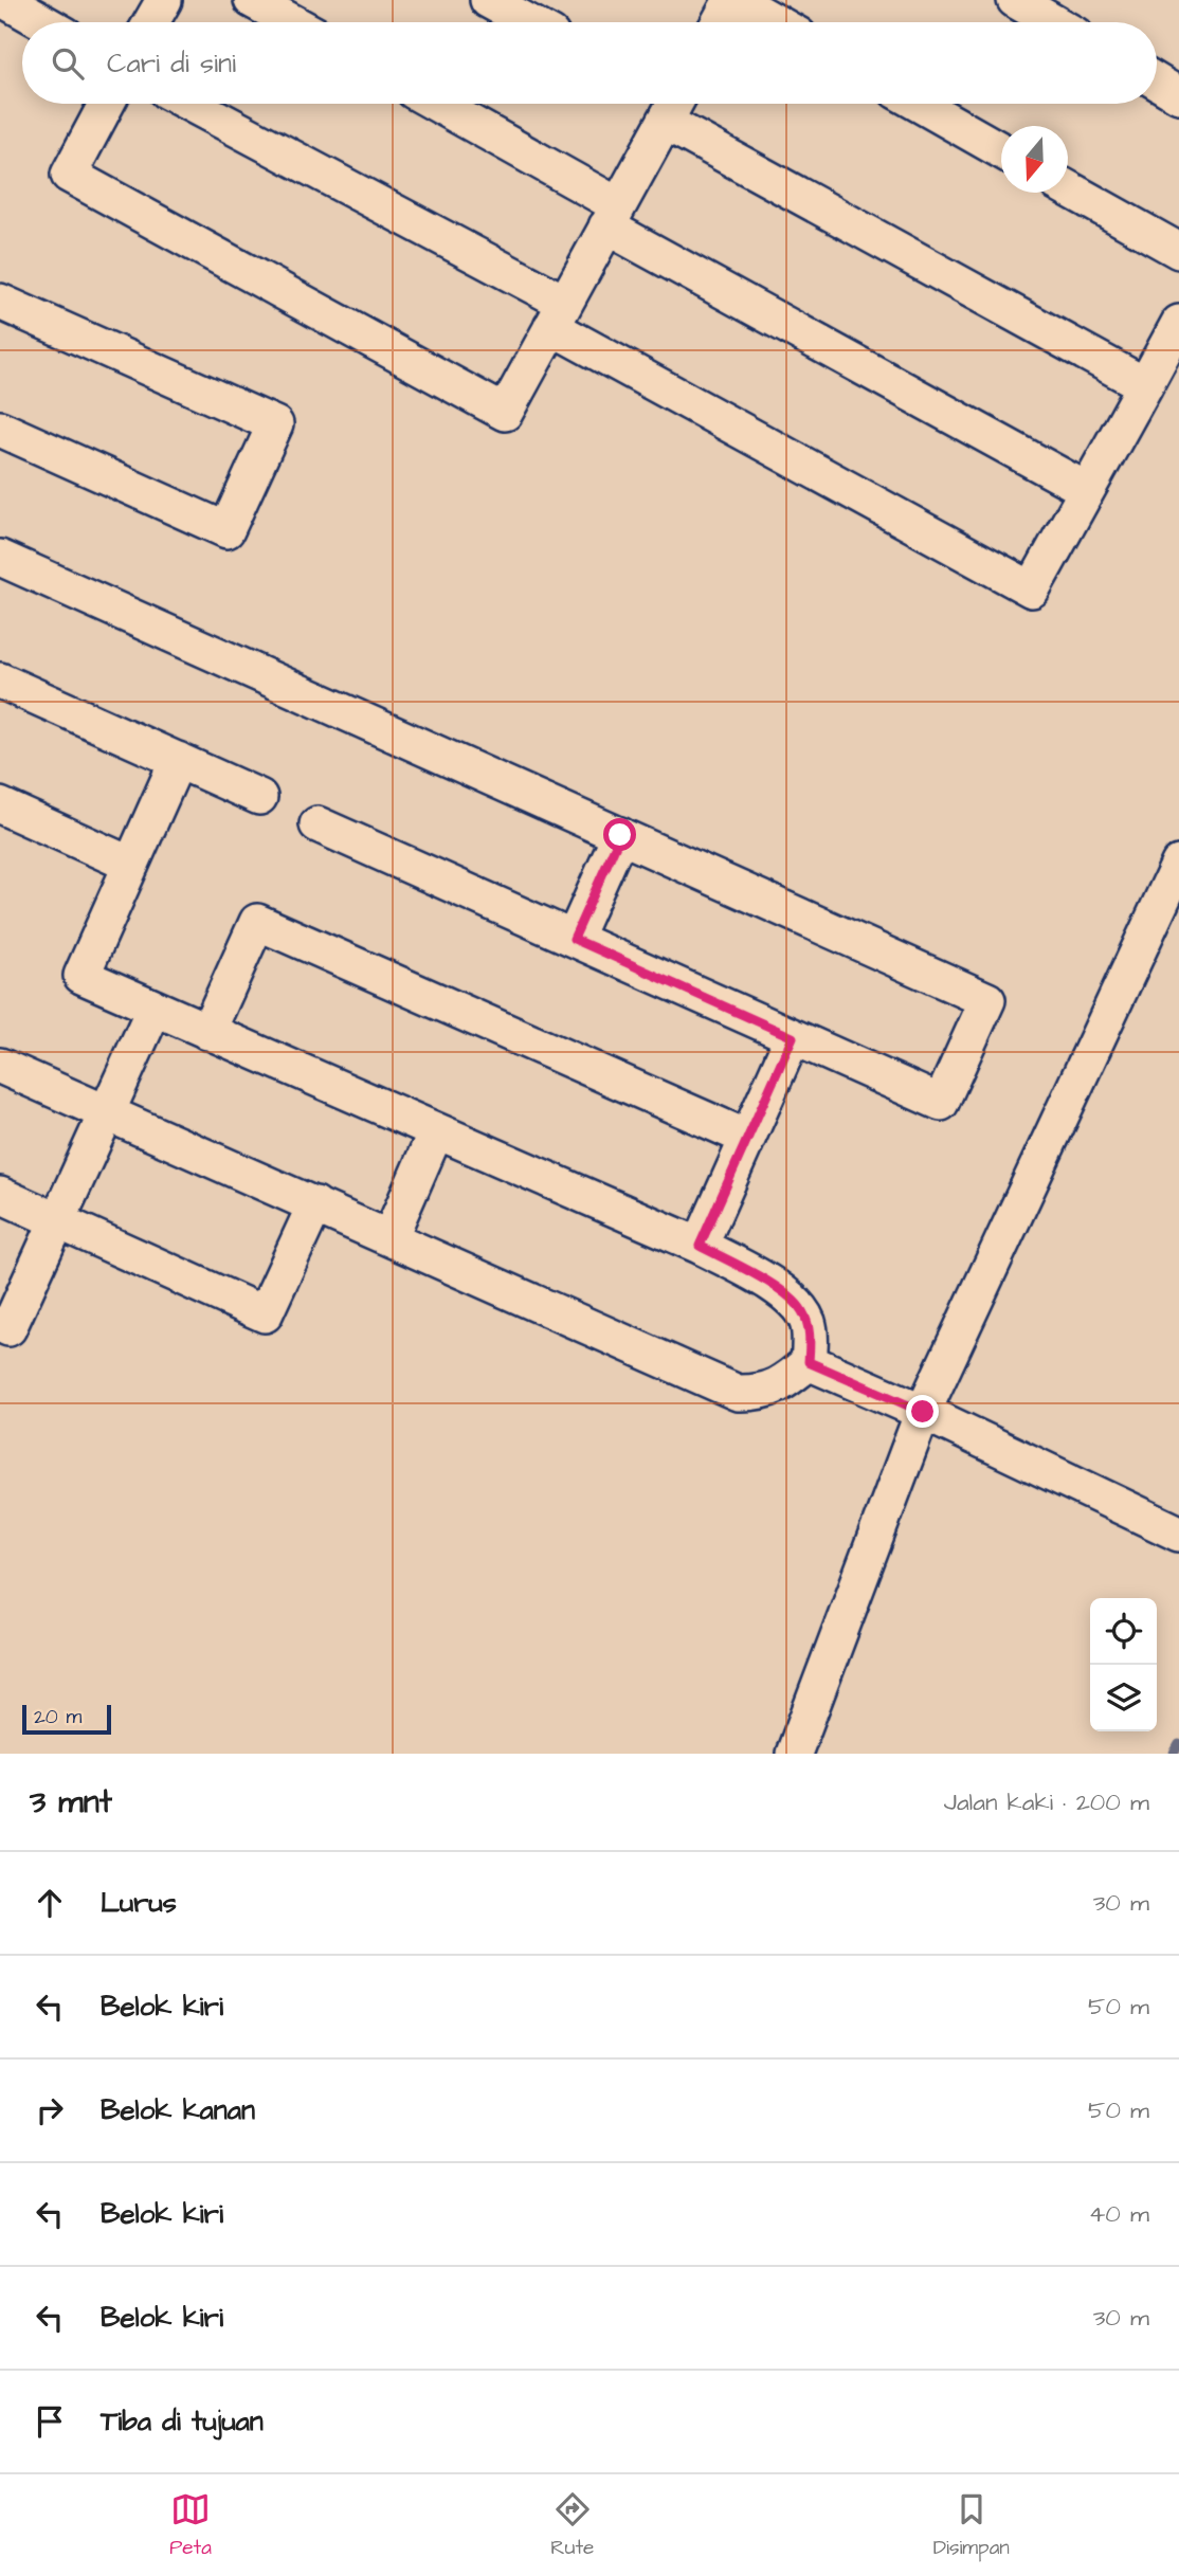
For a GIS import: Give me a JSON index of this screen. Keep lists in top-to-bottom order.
{
  "scale_bar": "20 m",
  "north": "bottom",
  "page": {
    "search": "Cari di sini",
    "scale": "20 m",
    "heading": ["3 mnt", "Jalan kaki · 200 m"],
    "list": [
      ["Lurus", "30 m"],
      ["Belok kiri", "50 m"],
      ["Belok kanan", "50 m"],
      ["Belok kiri", "40 m"],
      ["Belok kiri", "30 m"],
      "Tiba di tujuan"
    ],
    "nav": ["Peta", "Rute", "Disimpan"]
  }
}
